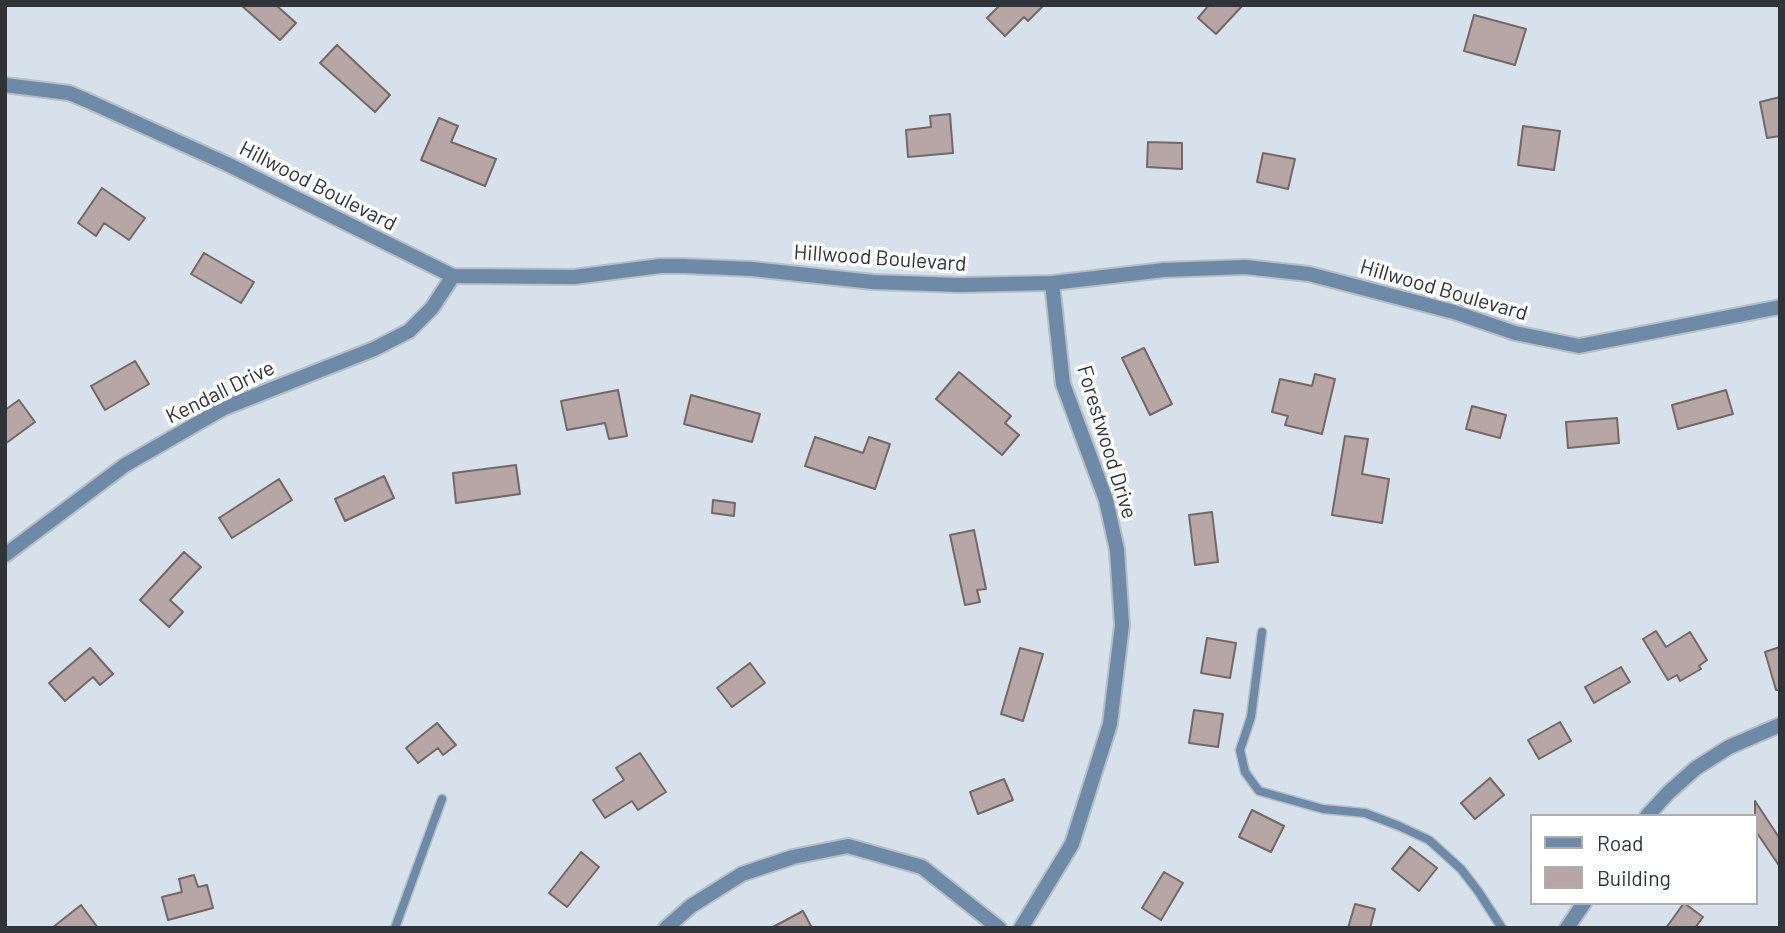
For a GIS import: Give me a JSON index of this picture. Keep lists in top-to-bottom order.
{
  "streets": {
    "street": ["Hillwood Boulevard", "Kendall Drive", "Forestwood Drive"]
  },
  "crossings": [
    ["Hillwood Boulevard", "Kendall Drive"],
    ["Hillwood Boulevard", "Forestwood Drive"]
  ],
  "legend": ["Road", "Building"]
}
